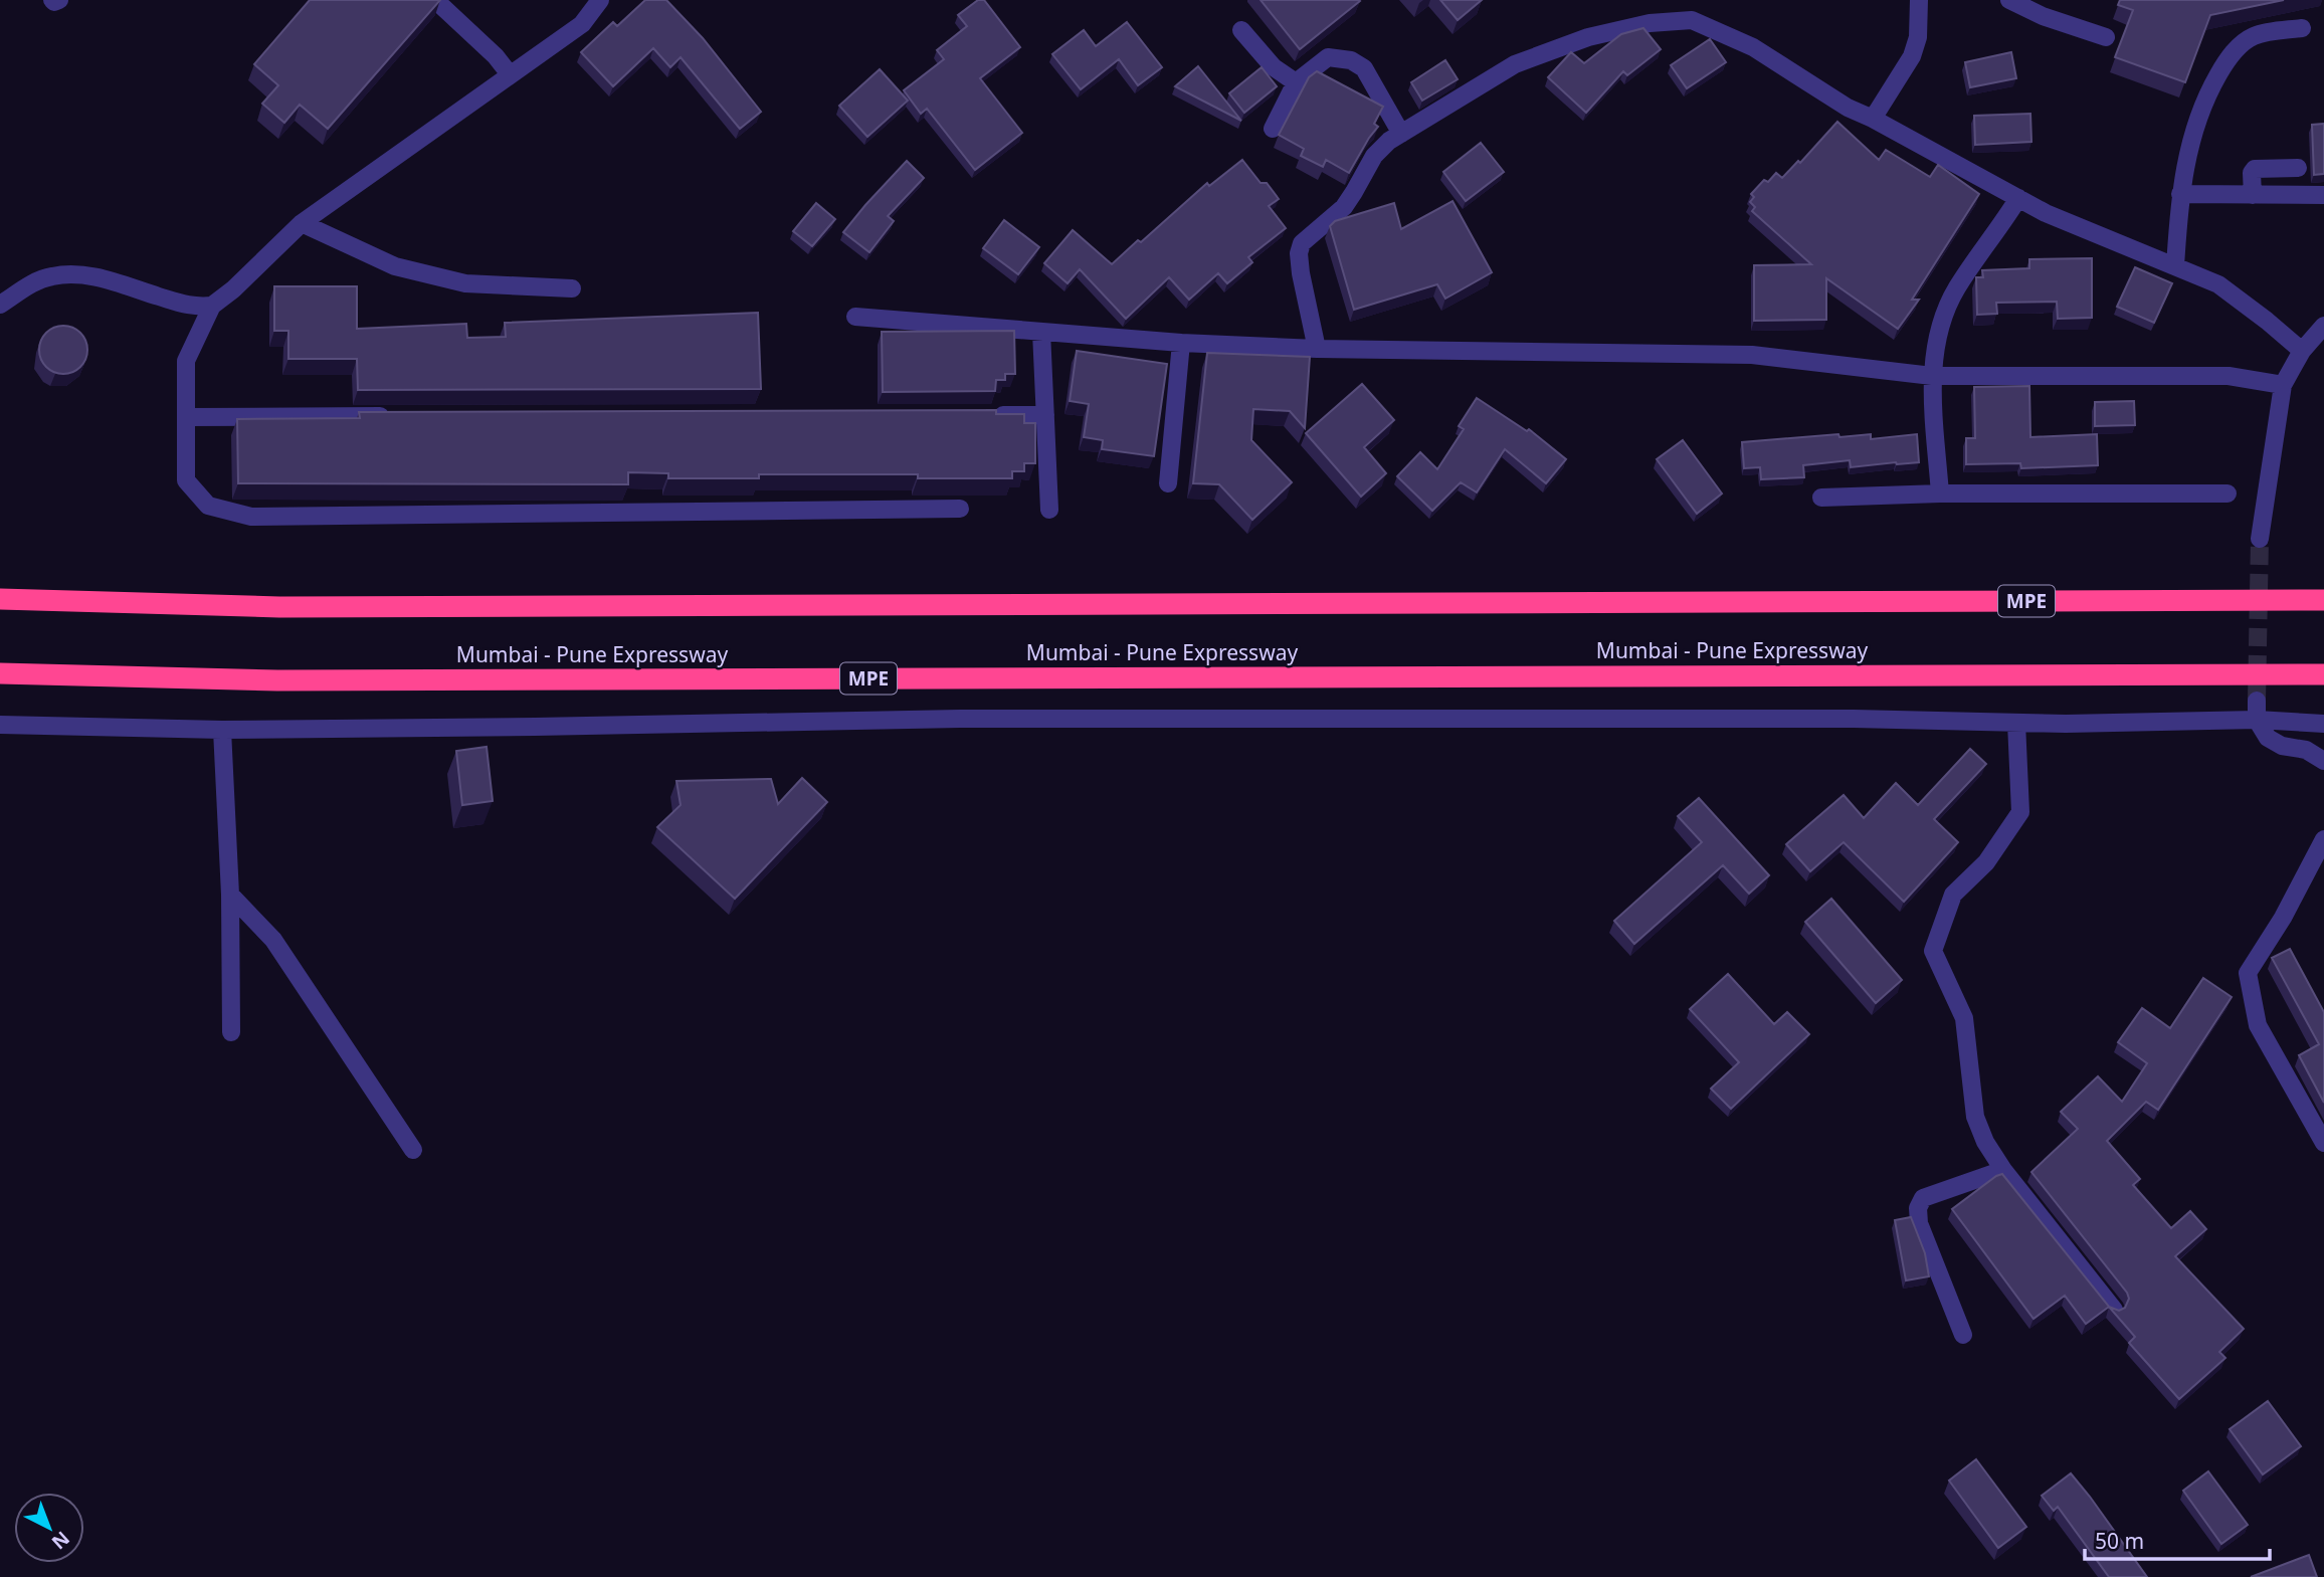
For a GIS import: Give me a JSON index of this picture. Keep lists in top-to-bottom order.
{
  "streets": {
    "highway": ["MPE", "Mumbai - Pune Expressway"]
  },
  "scale_bar": "50 m",
  "north": "bottom right"
}
